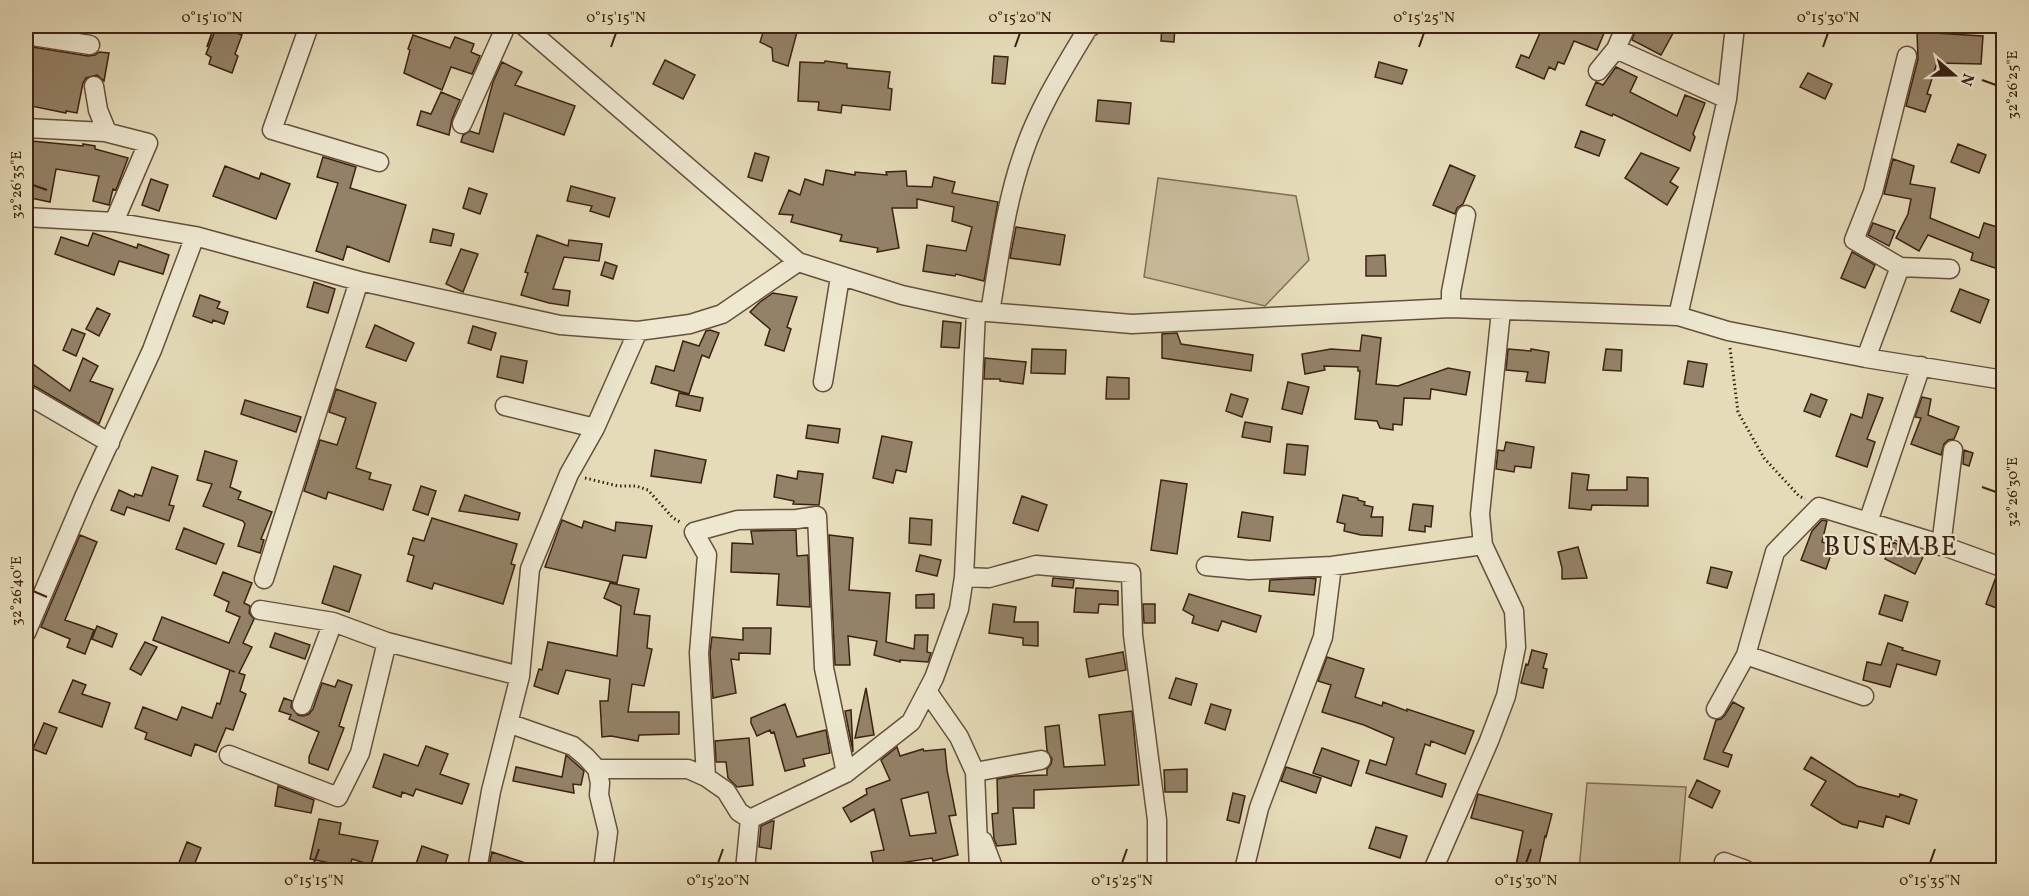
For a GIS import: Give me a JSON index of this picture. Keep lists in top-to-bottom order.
{
  "districts": ["BUSEMBE"],
  "north": "right",
  "coordinates": [
    "0°15'10\"N",
    "0°15'15\"N",
    "0°15'20\"N",
    "0°15'25\"N",
    "0°15'30\"N",
    "32°26'25\"E",
    "32°26'35\"E",
    "32°26'30\"E",
    "32°26'40\"E",
    "0°15'35\"N"
  ]
}
